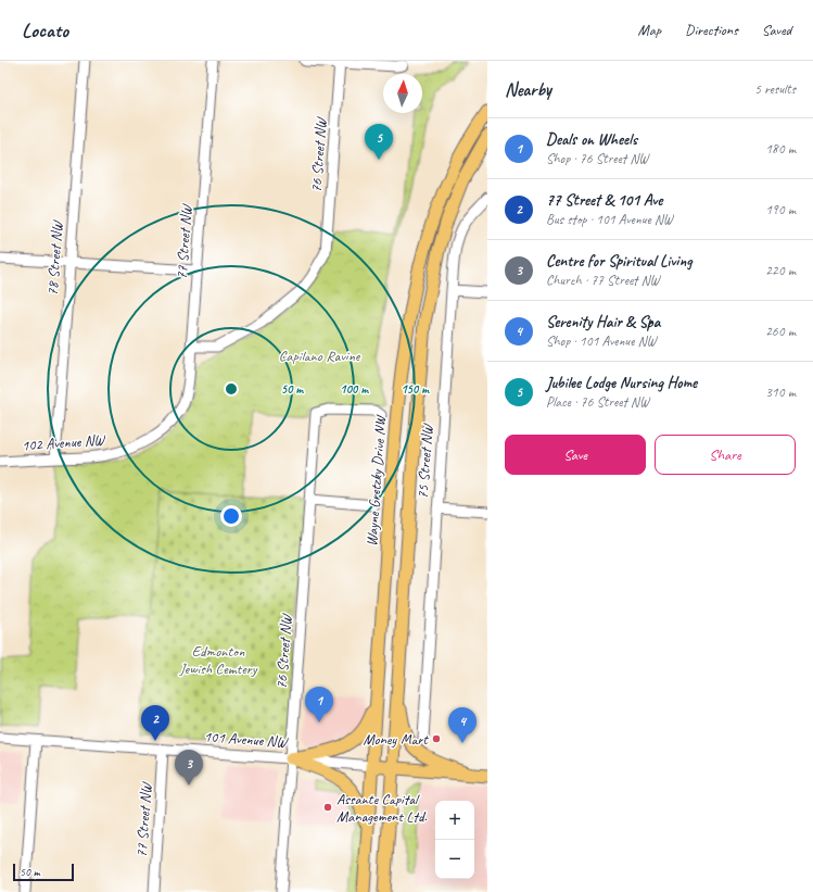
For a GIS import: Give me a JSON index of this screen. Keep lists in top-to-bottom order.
{
  "streets": {
    "main road": ["Wayne Gretzky Drive NW", "101 Avenue NW"],
    "street": [
      "76 Street NW",
      "77 Street NW",
      "78 Street NW",
      "102 Avenue NW",
      "75 Street NW"
    ]
  },
  "crossings": [
    ["76 Street NW", "77 Street NW"],
    ["76 Street NW", "101 Avenue NW"],
    ["77 Street NW", "102 Avenue NW"],
    ["77 Street NW", "101 Avenue NW"],
    ["78 Street NW", "102 Avenue NW"],
    ["Wayne Gretzky Drive NW", "101 Avenue NW"]
  ],
  "parks": ["Capilano Ravine", "Edmonton Jewish Cemtery"],
  "places": ["Money Mart", "Assante Capital Management Ltd."],
  "scale_bar": "50 m",
  "north": "top",
  "page": {
    "header": "Locato",
    "nav": ["Map", "Directions", "Saved"],
    "heading": ["Nearby", "5 results"],
    "list": [
      {
        "mark": "1",
        "name": "Deals on Wheels",
        "note": "Shop · 76 Street NW",
        "value": "180 m"
      },
      {
        "mark": "2",
        "name": "77 Street & 101 Ave",
        "note": "Bus stop · 101 Avenue NW",
        "value": "190 m"
      },
      {
        "mark": "3",
        "name": "Centre for Spiritual Living",
        "note": "Church · 77 Street NW",
        "value": "220 m"
      },
      {
        "mark": "4",
        "name": "Serenity Hair & Spa",
        "note": "Shop · 101 Avenue NW",
        "value": "260 m"
      },
      {
        "mark": "5",
        "name": "Jubilee Lodge Nursing Home",
        "note": "Place · 76 Street NW",
        "value": "310 m"
      }
    ],
    "pins": [
      "5",
      "1",
      "2",
      "4",
      "3"
    ],
    "buttons": ["Save", "Share"],
    "map_buttons": ["+", "−"],
    "scale": "50 m"
  },
  "rings": ["50 m", "100 m", "150 m"]
}
